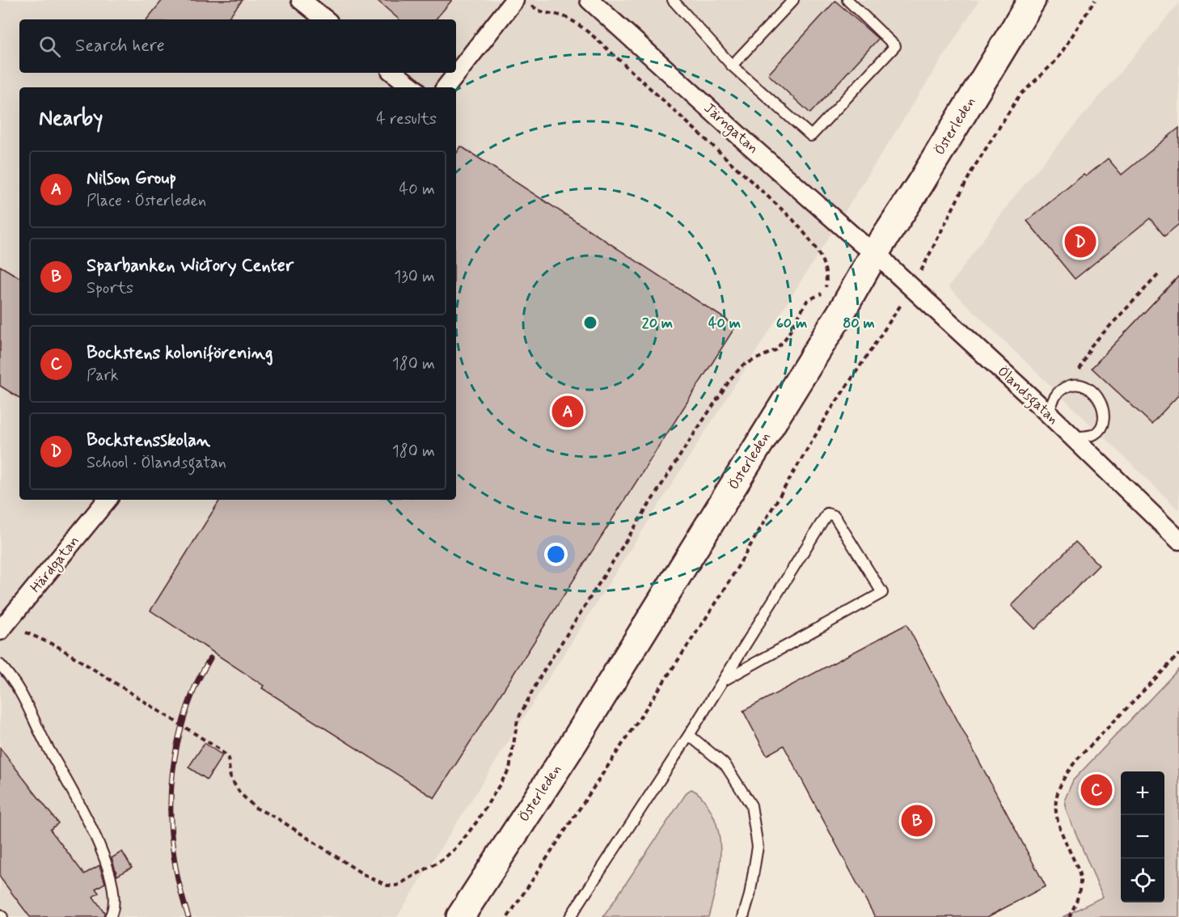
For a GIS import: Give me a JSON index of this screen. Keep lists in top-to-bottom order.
{
  "streets": {
    "main road": ["Österleden"],
    "street": ["Järngatan", "Ölandsgatan", "Härdgatan"]
  },
  "crossings": [
    ["Österleden", "Järngatan"],
    ["Österleden", "Ölandsgatan"],
    ["Järngatan", "Ölandsgatan"]
  ],
  "page": {
    "search": "Search here",
    "heading": ["Nearby", "4 results"],
    "list": [
      {
        "mark": "A",
        "name": "Nilson Group",
        "note": "Place · Österleden",
        "value": "40 m"
      },
      {
        "mark": "B",
        "name": "Sparbanken Wictory Center",
        "note": "Sports",
        "value": "130 m"
      },
      {
        "mark": "C",
        "name": "Bockstens koloniförening",
        "note": "Park",
        "value": "180 m"
      },
      {
        "mark": "D",
        "name": "Bockstensskolan",
        "note": "School · Ölandsgatan",
        "value": "180 m"
      }
    ],
    "pins": [
      "D",
      "A",
      "C",
      "B"
    ],
    "map_buttons": ["+", "−"]
  },
  "rings": [
    "20 m",
    "40 m",
    "60 m",
    "80 m"
  ]
}
